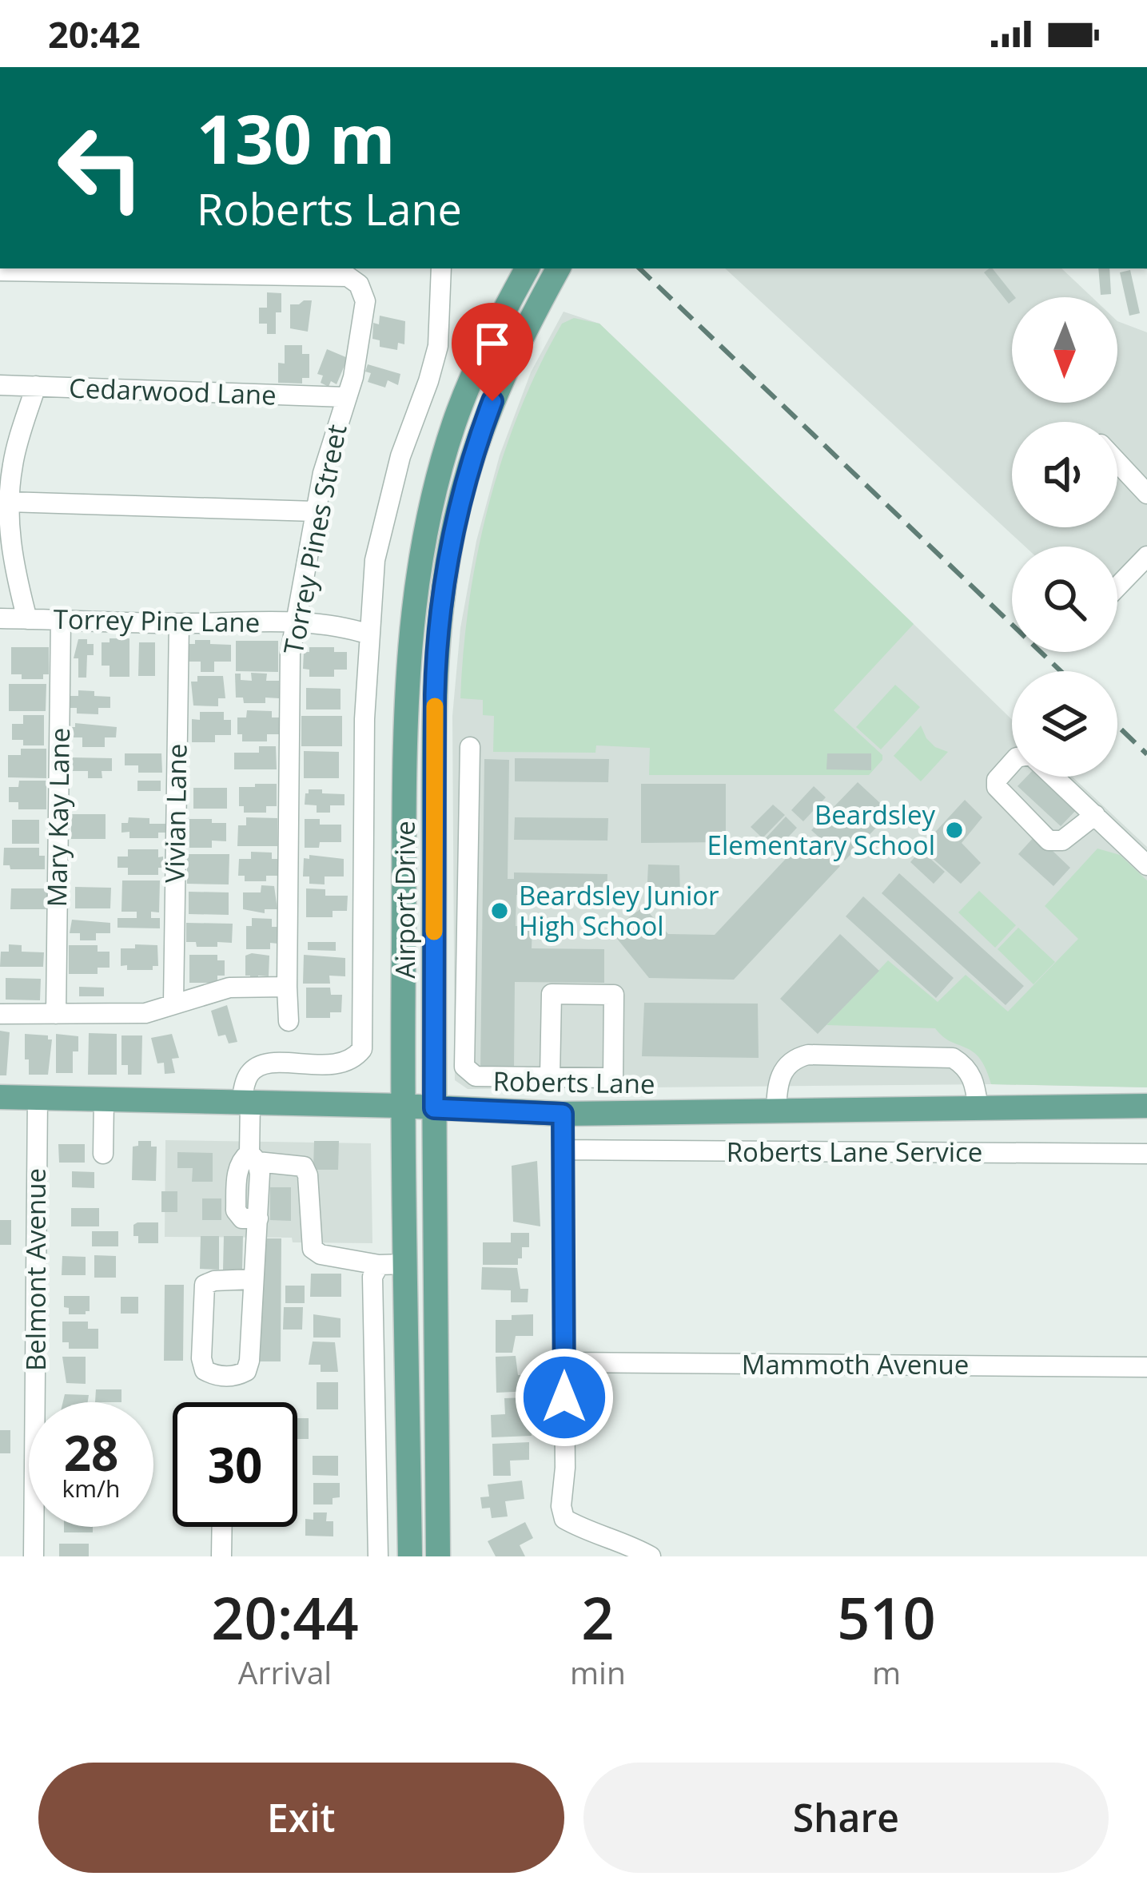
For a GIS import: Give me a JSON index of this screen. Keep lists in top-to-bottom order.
{
  "streets": {
    "main road": ["Airport Drive", "Roberts Lane"],
    "street": [
      "Cedarwood Lane",
      "Torrey Pines Street",
      "Torrey Pine Lane",
      "Vivian Lane",
      "Mary Kay Lane",
      "Roberts Lane Service",
      "Belmont Avenue",
      "Mammoth Avenue"
    ]
  },
  "crossings": [
    ["Cedarwood Lane", "Torrey Pines Street"],
    ["Torrey Pines Street", "Torrey Pine Lane"],
    ["Torrey Pine Lane", "Vivian Lane"],
    ["Torrey Pine Lane", "Mary Kay Lane"],
    ["Airport Drive", "Roberts Lane"],
    ["Roberts Lane", "Belmont Avenue"]
  ],
  "places": ["Beardsley Elementary School", "Beardsley Junior High School"],
  "north": "bottom",
  "page": {
    "status": "20:42",
    "turn": ["130 m", "Roberts Lane"],
    "speed": "28 km/h",
    "limit": "30",
    "eta": [
      "20:44",
      "Arrival",
      "2",
      "min",
      "510",
      "m"
    ],
    "buttons": ["Exit", "Share"]
  }
}
